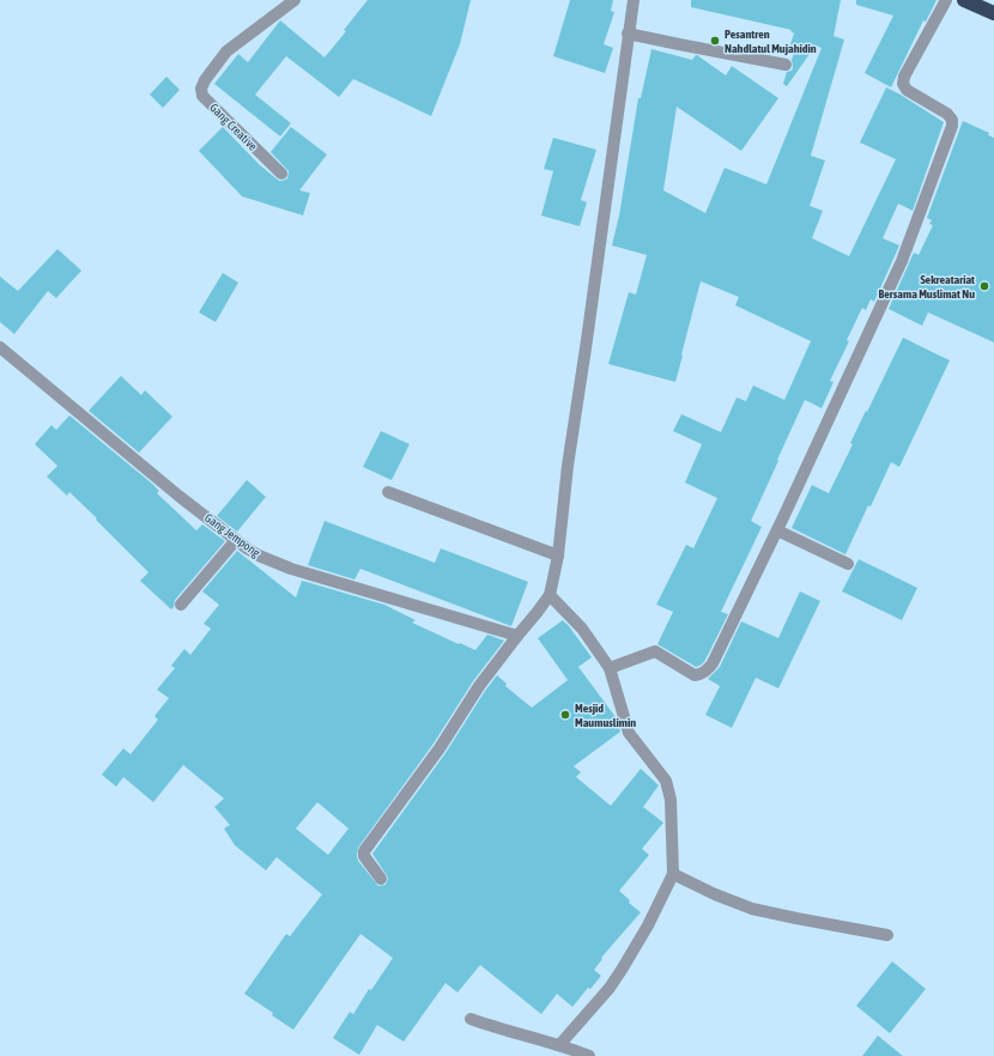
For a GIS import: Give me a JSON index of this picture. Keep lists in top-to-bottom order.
{
  "streets": {
    "street": ["Gang Creative", "Gang Jempong"]
  },
  "places": ["Pesantren Nahdlatul Mujahidin", "Sekreatariat Bersama Muslimat Nu", "Mesjid Maumuslimin"]
}
